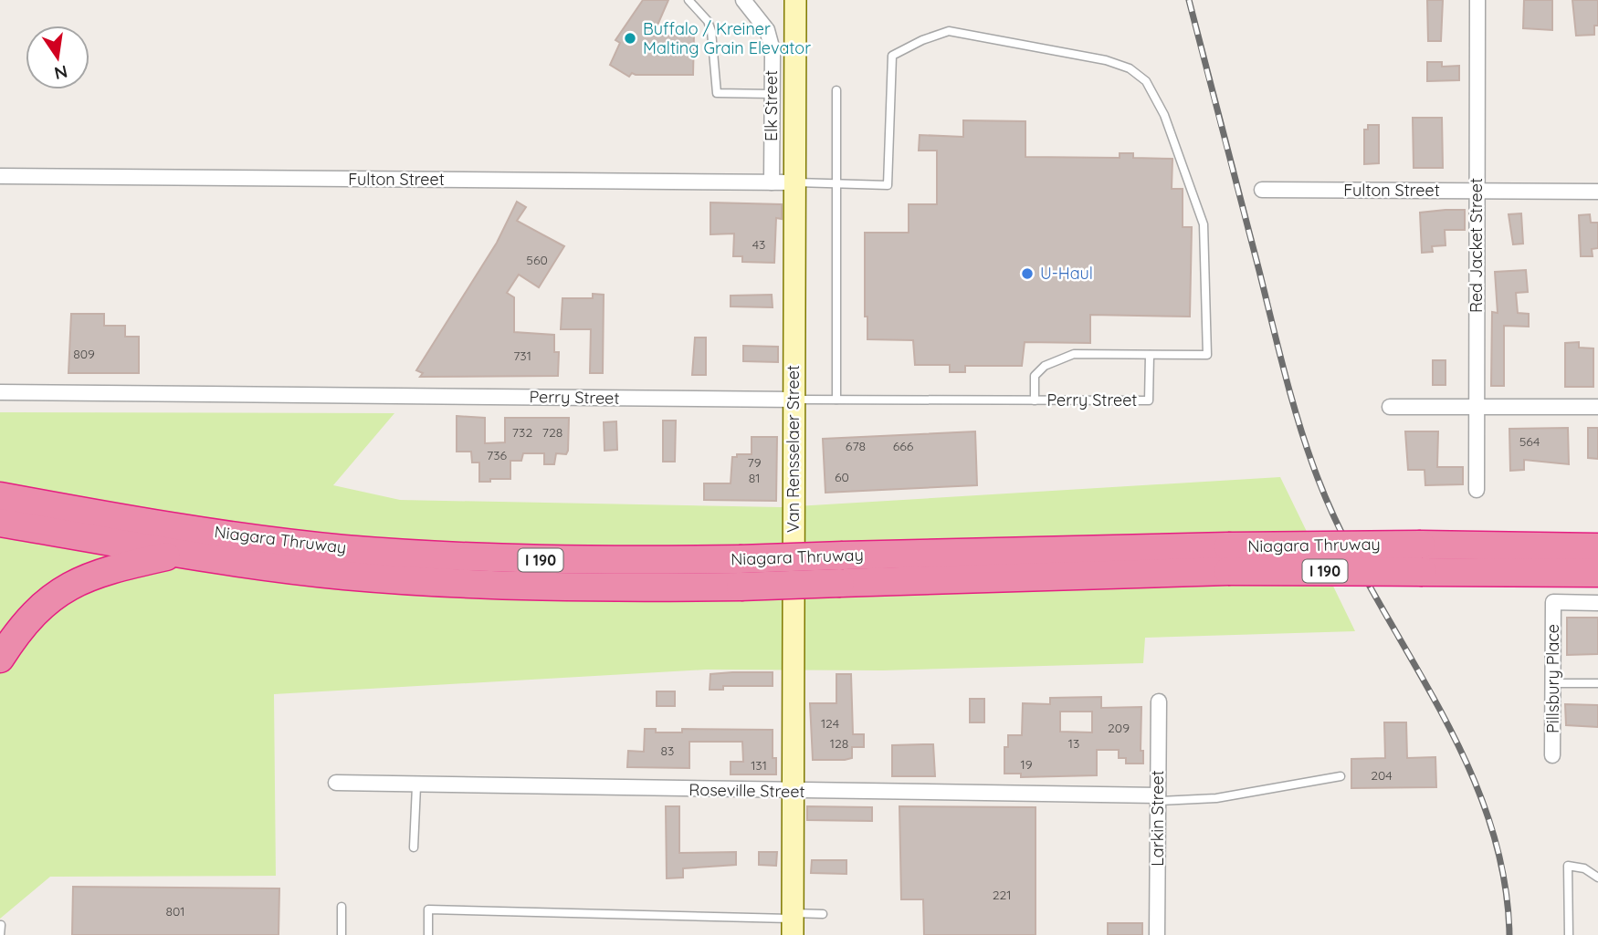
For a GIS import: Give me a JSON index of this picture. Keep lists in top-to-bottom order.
{
  "streets": {
    "highway": ["Niagara Thruway", "I 190"],
    "street": [
      "Elk Street",
      "Fulton Street",
      "Red Jacket Street",
      "Perry Street",
      "Van Rensselaer Street",
      "Pillsbury Place",
      "Roseville Street",
      "Larkin Street"
    ]
  },
  "crossings": [
    ["Elk Street", "Fulton Street"],
    ["Fulton Street", "Red Jacket Street"],
    ["Fulton Street", "Van Rensselaer Street"],
    ["Perry Street", "Van Rensselaer Street"],
    ["Van Rensselaer Street", "Roseville Street"],
    ["Roseville Street", "Larkin Street"]
  ],
  "places": ["Buffalo / Kreiner Malting Grain Elevator", "U-Haul"],
  "house_numbers": [
    "43",
    "560",
    "809",
    "731",
    "732",
    "728",
    "564",
    "678",
    "666",
    "736",
    "79",
    "60",
    "81",
    "124",
    "209",
    "128",
    "13",
    "83",
    "19",
    "131",
    "204",
    "221",
    "801"
  ],
  "north": "bottom"
}
